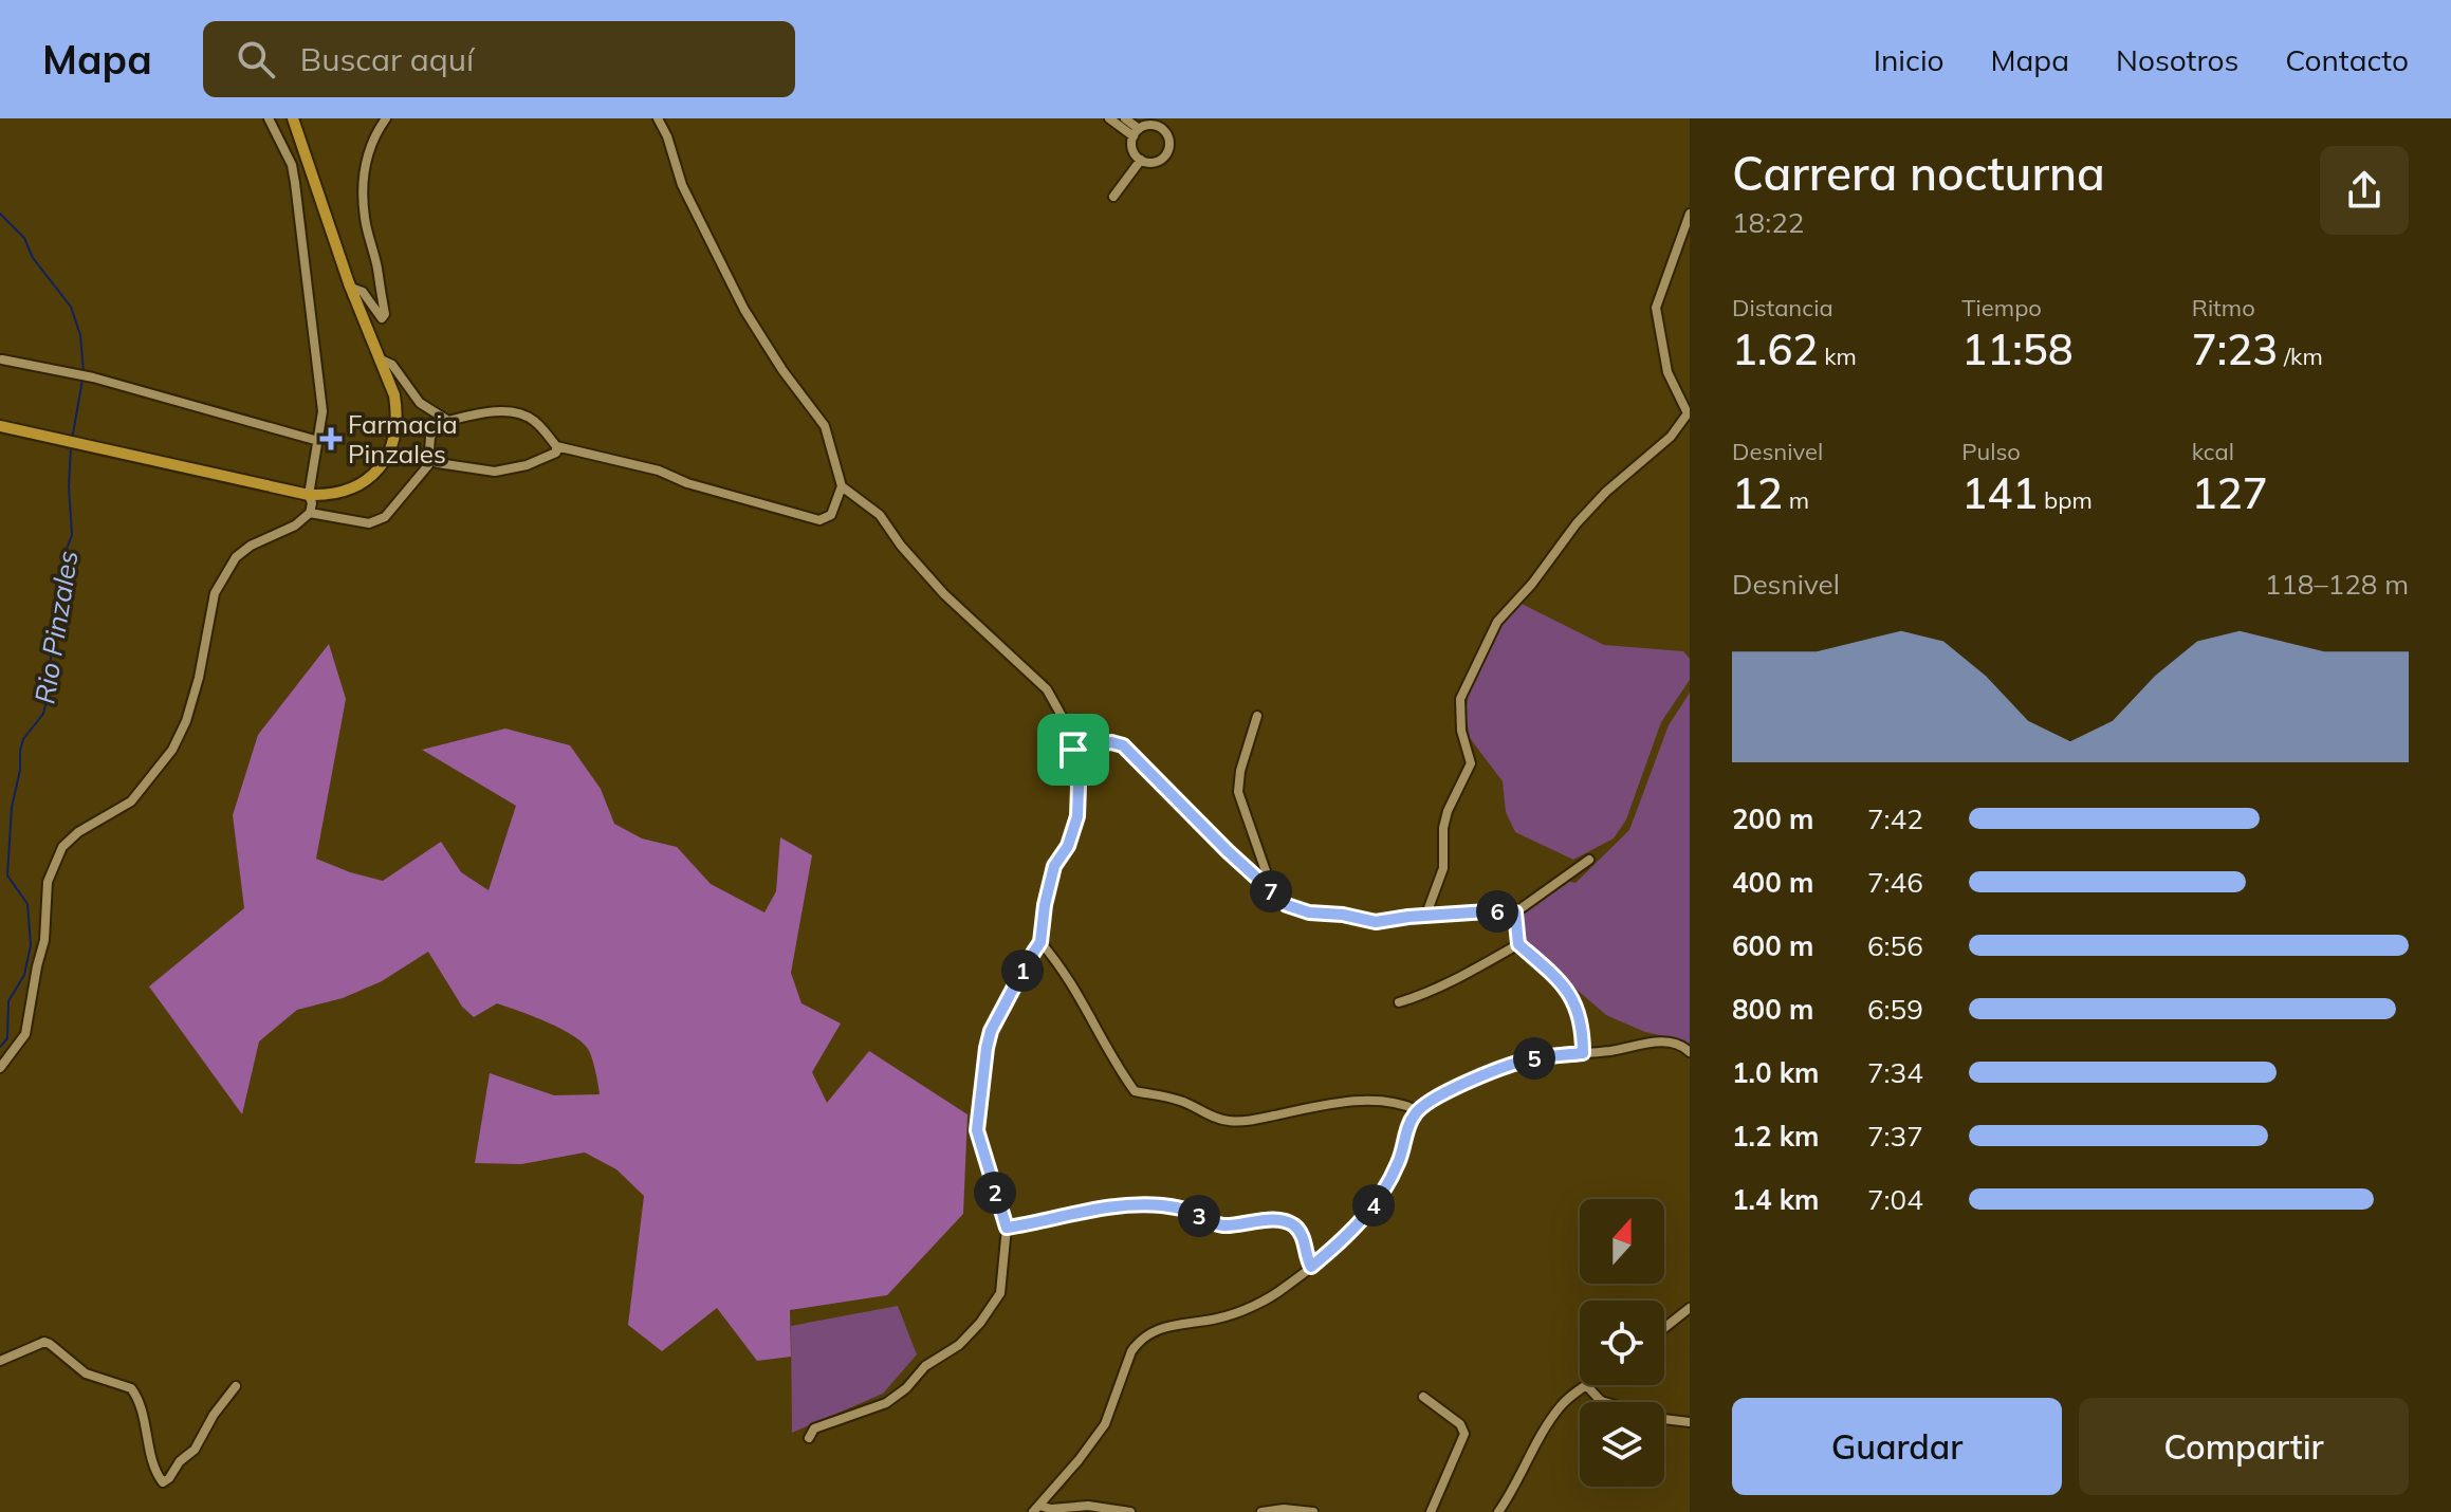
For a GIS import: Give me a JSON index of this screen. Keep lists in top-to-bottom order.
{
  "water": ["Rio Pinzales"],
  "places": {
    "health": ["Farmacia Pinzales"]
  },
  "north": "top",
  "page": {
    "header": "Mapa",
    "search": "Buscar aquí",
    "nav": [
      "Inicio",
      "Mapa",
      "Nosotros",
      "Contacto"
    ],
    "heading": ["Carrera nocturna", "18:22"],
    "stats": [
      ["Distancia", "1.62 km"],
      ["Tiempo", "11:58"],
      ["Ritmo", "7:23 /km"],
      ["Desnivel", "12 m"],
      ["Pulso", "141 bpm"],
      ["kcal", "127"]
    ],
    "chart": ["Desnivel", "118–128 m"],
    "list": [
      {
        "name": "200 m",
        "note": "7:42"
      },
      {
        "name": "400 m",
        "note": "7:46"
      },
      {
        "name": "600 m",
        "note": "6:56"
      },
      {
        "name": "800 m",
        "note": "6:59"
      },
      {
        "name": "1.0 km",
        "note": "7:34"
      },
      {
        "name": "1.2 km",
        "note": "7:37"
      },
      {
        "name": "1.4 km",
        "note": "7:04"
      }
    ],
    "pins": [
      "7",
      "6",
      "1",
      "5",
      "2",
      "4",
      "3"
    ],
    "buttons": ["Guardar", "Compartir"]
  }
}
